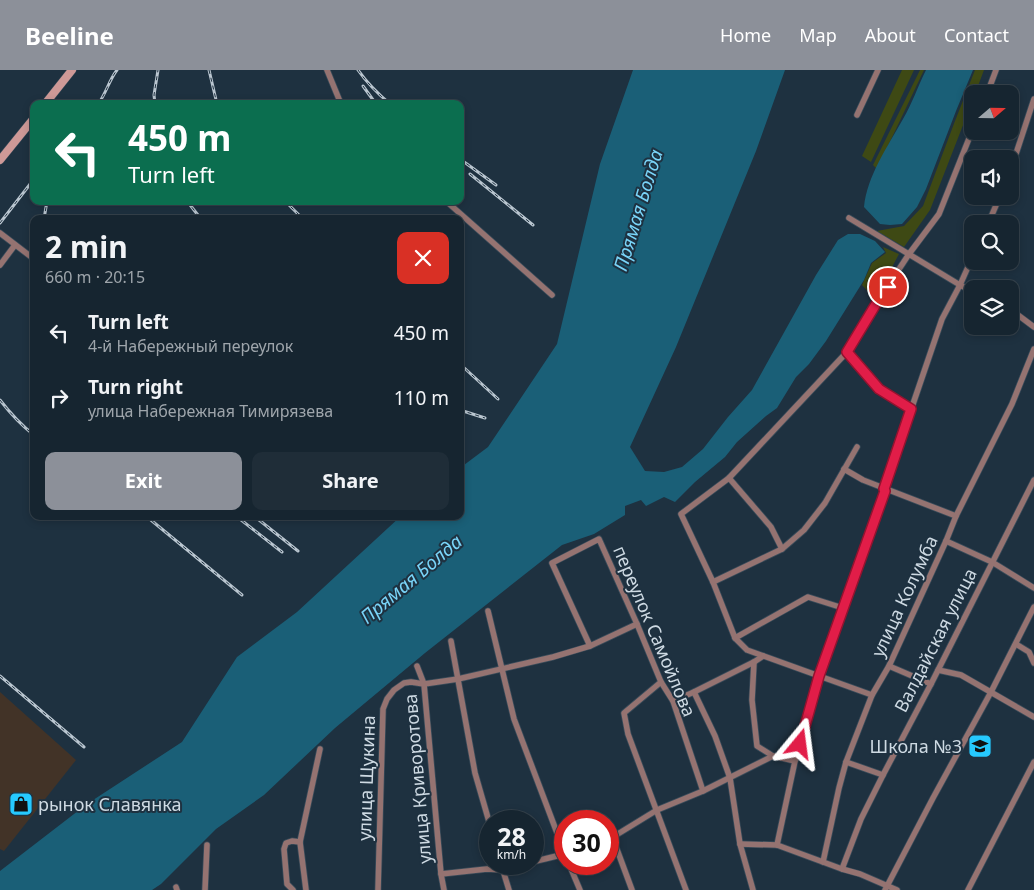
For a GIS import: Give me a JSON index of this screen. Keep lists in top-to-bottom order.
{
  "streets": {
    "street": [
      "улица Колумба",
      "переулок Самойлова",
      "Валдайская улица",
      "улица Щукина",
      "улица Криворотова"
    ]
  },
  "crossings": [
    ["улица Щукина", "улица Криворотова"]
  ],
  "water": ["Прямая Болда"],
  "places": {
    "school or university": ["Школа №3"],
    "shop": ["рынок Славянка"]
  },
  "north": "right",
  "page": {
    "header": "Beeline",
    "nav": [
      "Home",
      "Map",
      "About",
      "Contact"
    ],
    "turn": ["450 m", "Turn left"],
    "heading": ["2 min", "660 m · 20:15"],
    "list": [
      {
        "name": "Turn left",
        "note": "4-й Набережный переулок",
        "value": "450 m"
      },
      {
        "name": "Turn right",
        "note": "улица Набережная Тимирязева",
        "value": "110 m"
      }
    ],
    "buttons": ["Exit", "Share"],
    "speed": "28 km/h",
    "limit": "30"
  }
}
